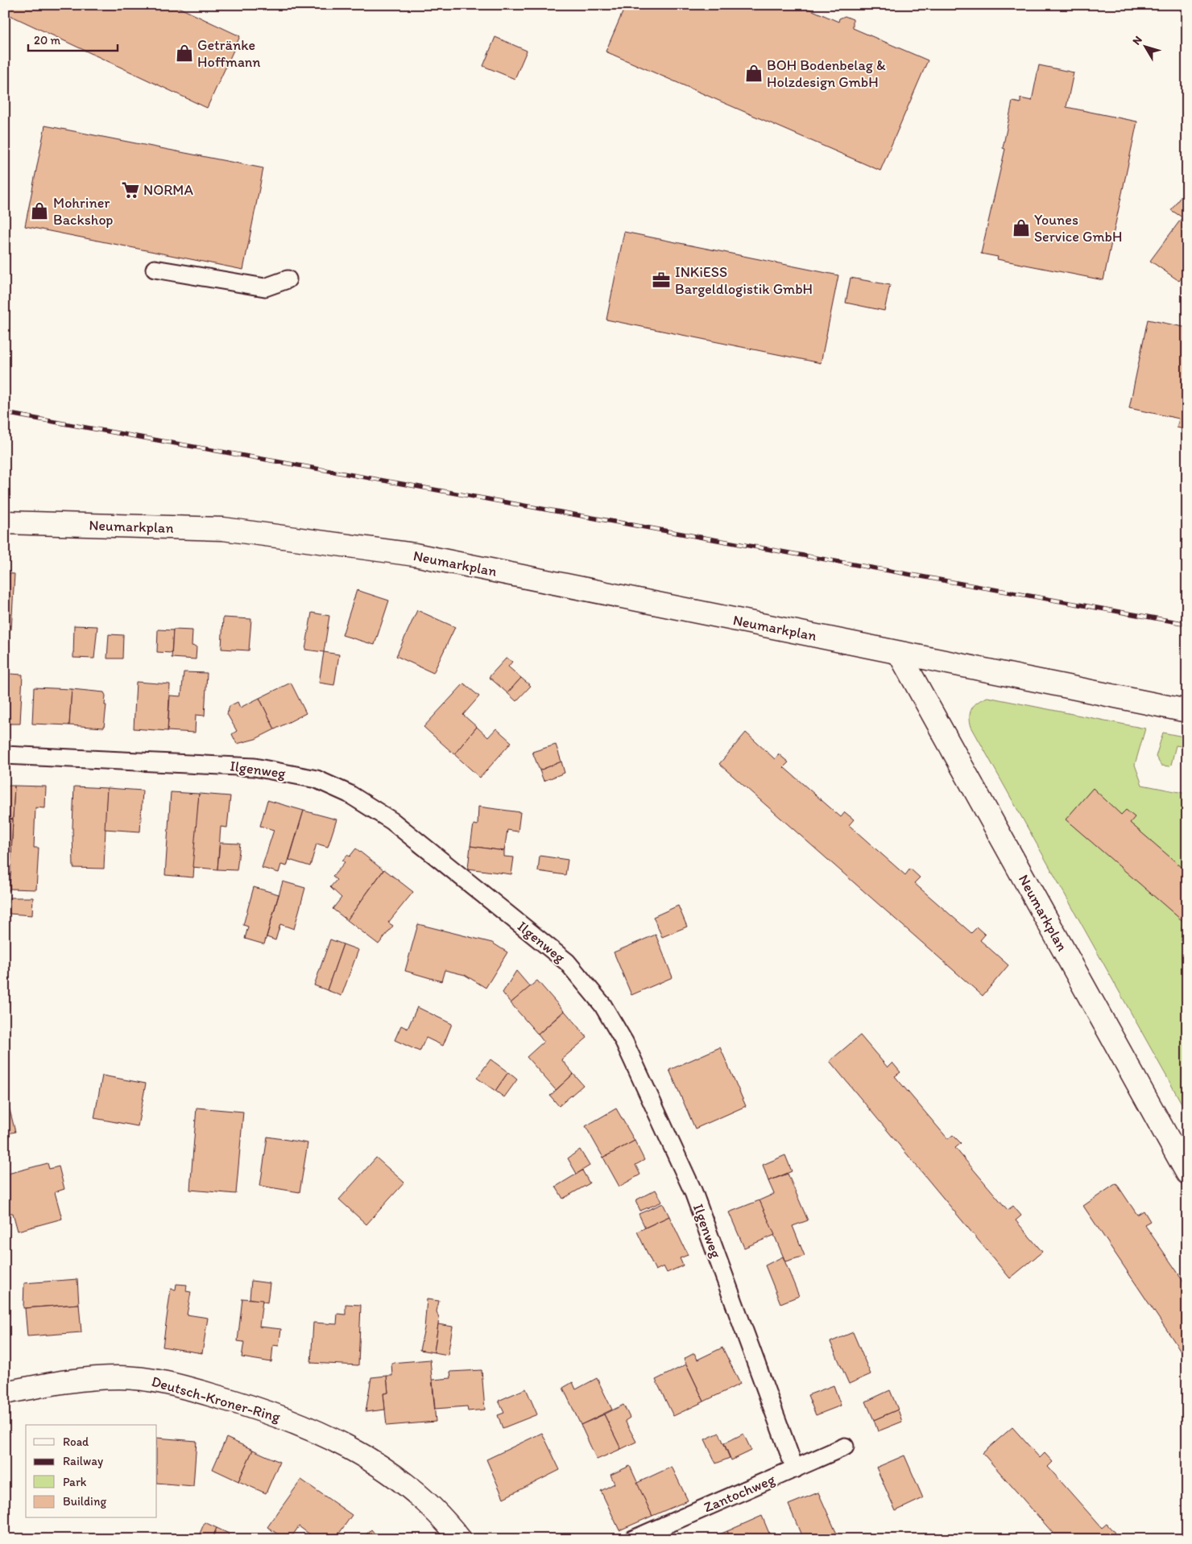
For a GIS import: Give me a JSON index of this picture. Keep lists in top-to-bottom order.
{
  "streets": {
    "street": ["Neumarkplan", "Deutsch-Kroner-Ring"],
    "lane": ["Ilgenweg", "Zantochweg"]
  },
  "crossings": [
    ["Ilgenweg", "Zantochweg"]
  ],
  "places": {
    "shop": [
      "Getränke Hoffmann",
      "BOH Bodenbelag & Holzdesign GmbH",
      "Mohriner Backshop",
      "Younes Service GmbH"
    ],
    "supermarket": ["NORMA"],
    "office": ["INKiESS Bargeldlogistik GmbH"]
  },
  "legend": [
    "Road",
    "Railway",
    "Park",
    "Building"
  ],
  "scale_bar": "20 m",
  "north": "top left"
}
